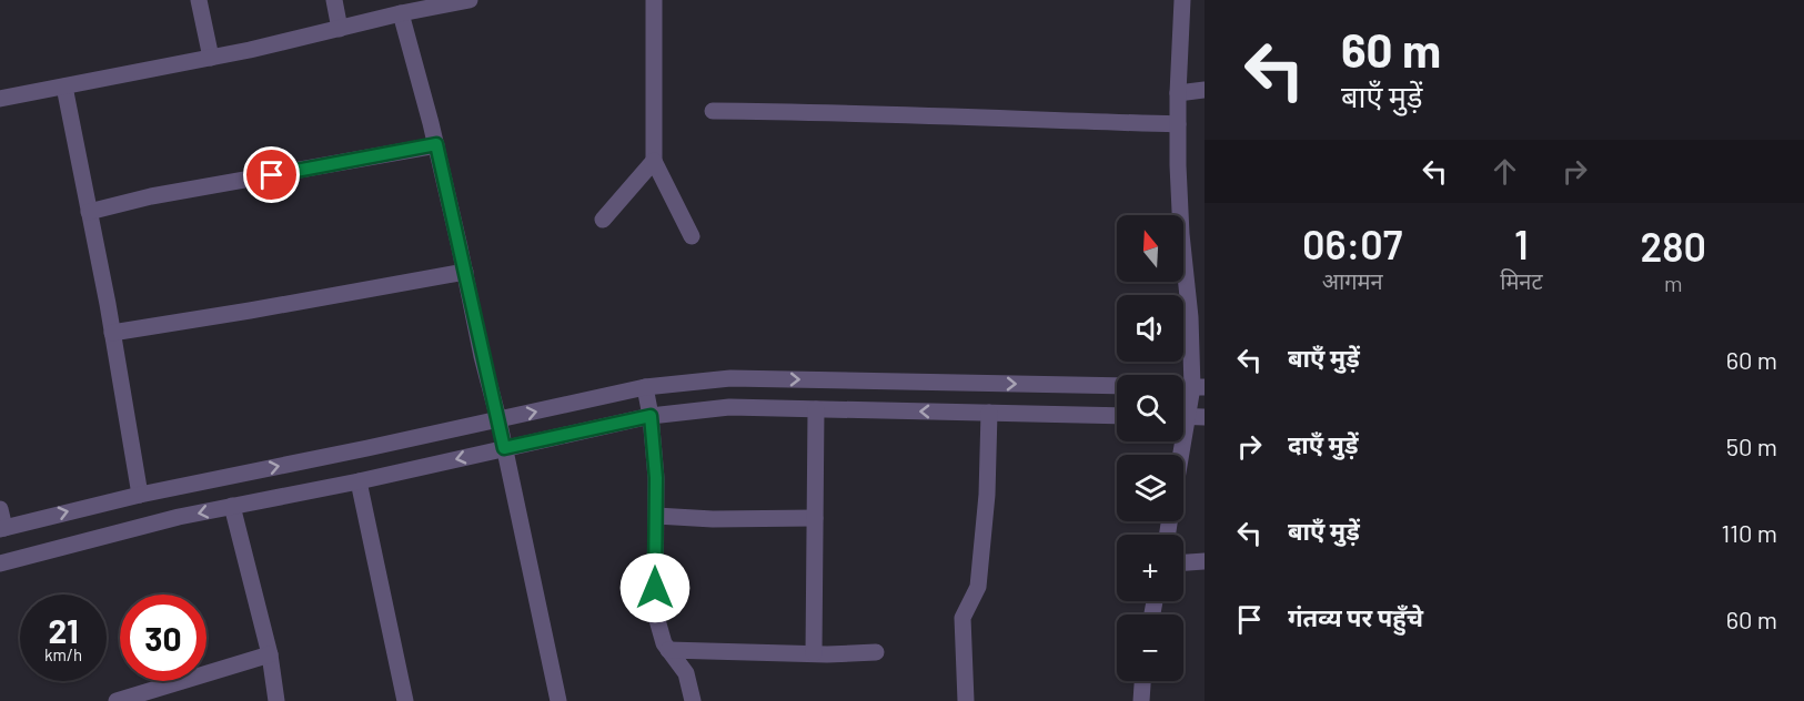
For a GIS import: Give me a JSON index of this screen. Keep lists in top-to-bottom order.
{
  "north": "top",
  "page": {
    "turn": ["60 m", "बाएँ मुड़ें"],
    "eta": [
      "06:07",
      "आगमन",
      "1",
      "मिनट",
      "280",
      "m"
    ],
    "map_buttons": ["+", "−"],
    "list": [
      {
        "name": "बाएँ मुड़ें",
        "value": "60 m"
      },
      {
        "name": "दाएँ मुड़ें",
        "value": "50 m"
      },
      {
        "name": "बाएँ मुड़ें",
        "value": "110 m"
      },
      {
        "name": "गंतव्य पर पहुँचे",
        "value": "60 m"
      }
    ],
    "speed": "21 km/h",
    "limit": "30"
  }
}
